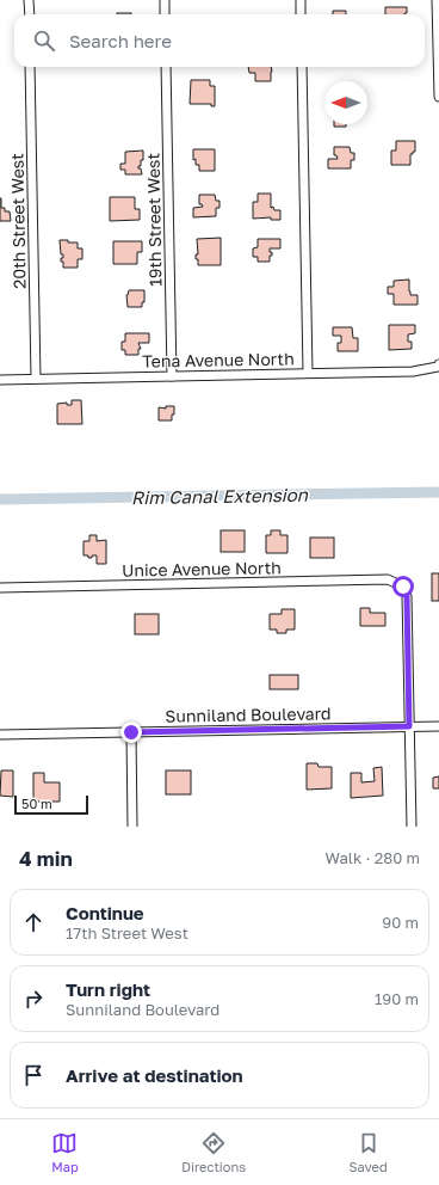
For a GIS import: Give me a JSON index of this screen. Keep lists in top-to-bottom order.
{
  "streets": {
    "street": [
      "19th Street West",
      "20th Street West",
      "Tena Avenue North",
      "Unice Avenue North",
      "Sunniland Boulevard"
    ]
  },
  "crossings": [
    ["19th Street West", "Tena Avenue North"],
    ["20th Street West", "Tena Avenue North"],
    ["Unice Avenue North", "Sunniland Boulevard"]
  ],
  "water": ["Rim Canal Extension"],
  "scale_bar": "50 m",
  "north": "left",
  "page": {
    "search": "Search here",
    "scale": "50 m",
    "heading": ["4 min", "Walk · 280 m"],
    "list": [
      ["Continue", "17th Street West", "90 m"],
      ["Turn right", "Sunniland Boulevard", "190 m"],
      "Arrive at destination"
    ],
    "nav": ["Map", "Directions", "Saved"]
  }
}
